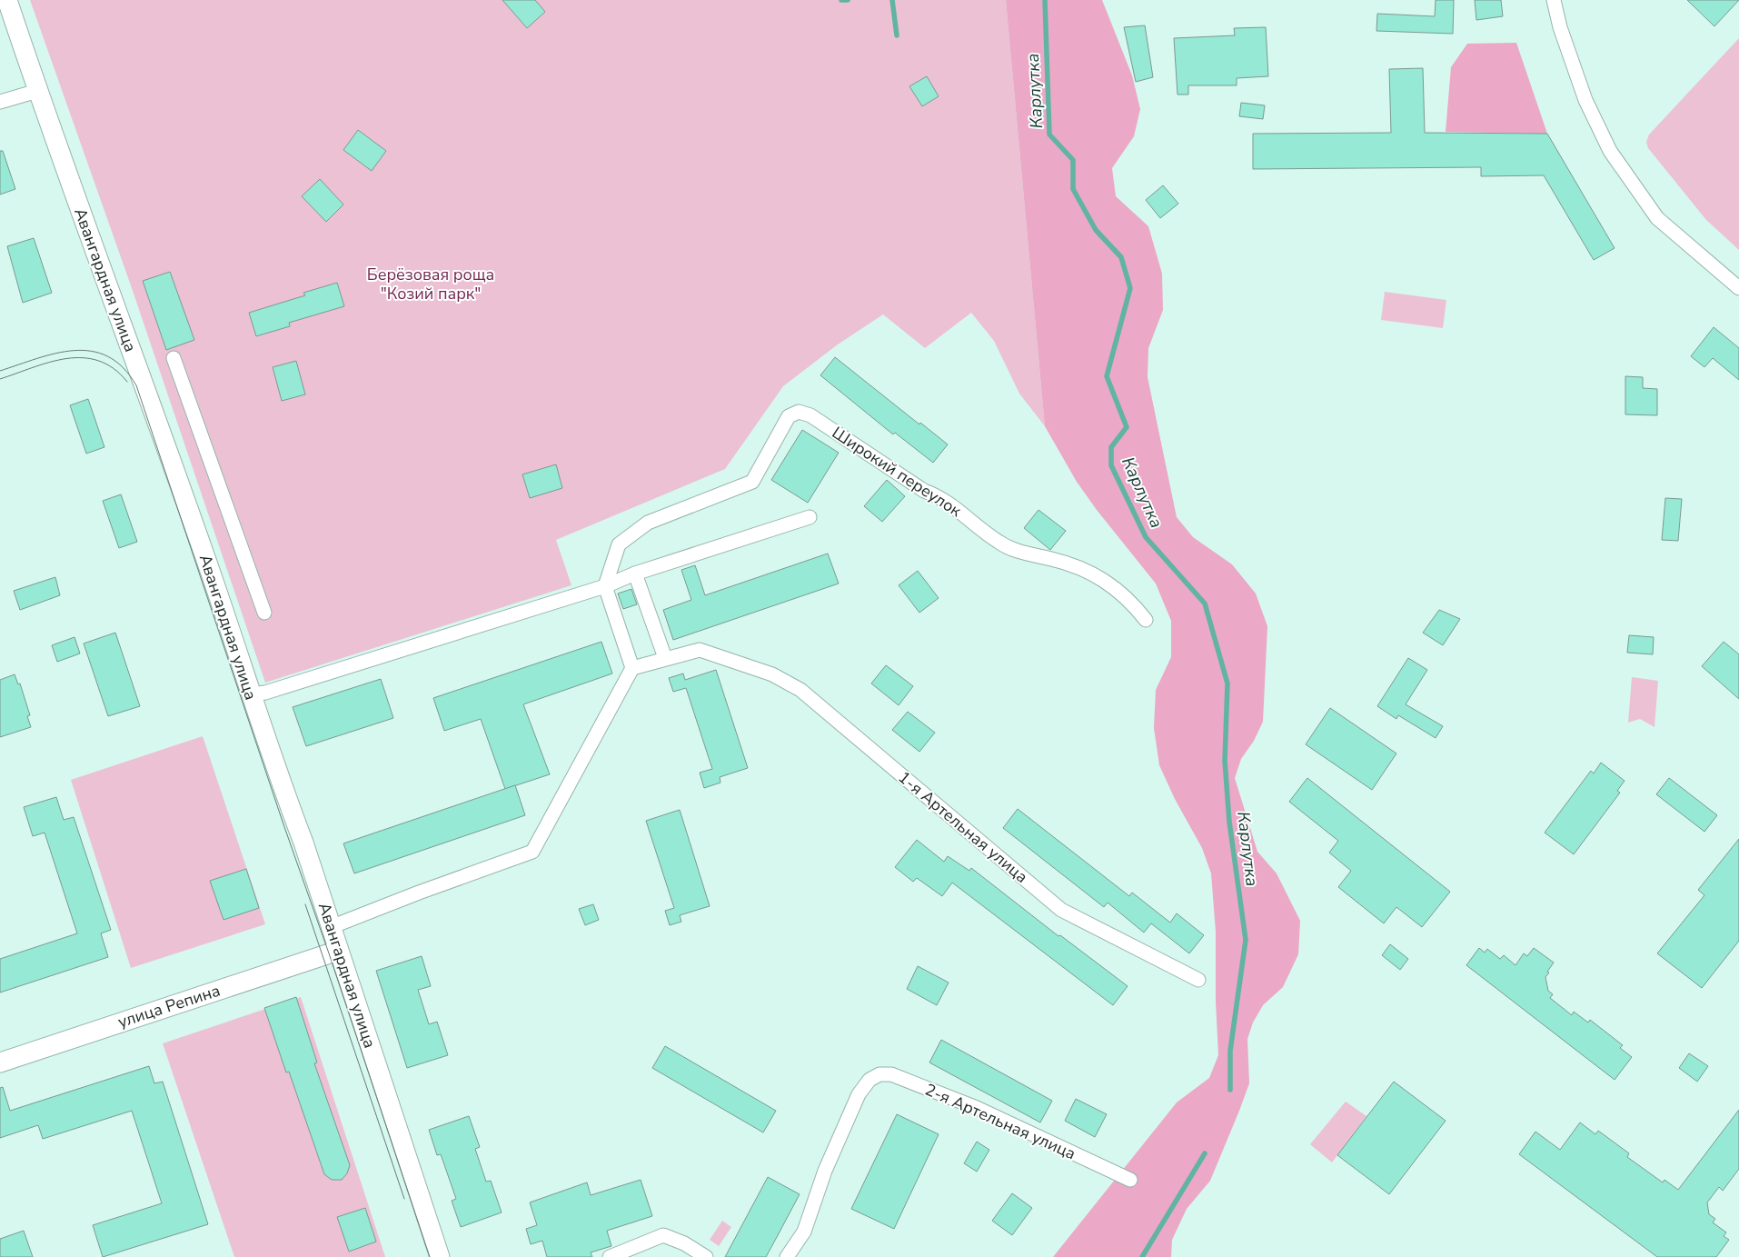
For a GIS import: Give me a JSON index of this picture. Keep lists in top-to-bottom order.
{
  "streets": {
    "street": [
      "Авангардная улица",
      "Широкий переулок",
      "1-я Артельная улица",
      "улица Репина",
      "2-я Артельная улица"
    ]
  },
  "crossings": [
    ["Авангардная улица", "улица Репина"]
  ],
  "water": ["Карлутка"],
  "parks": ["Берёзовая роща \"Козий парк\""]
}
